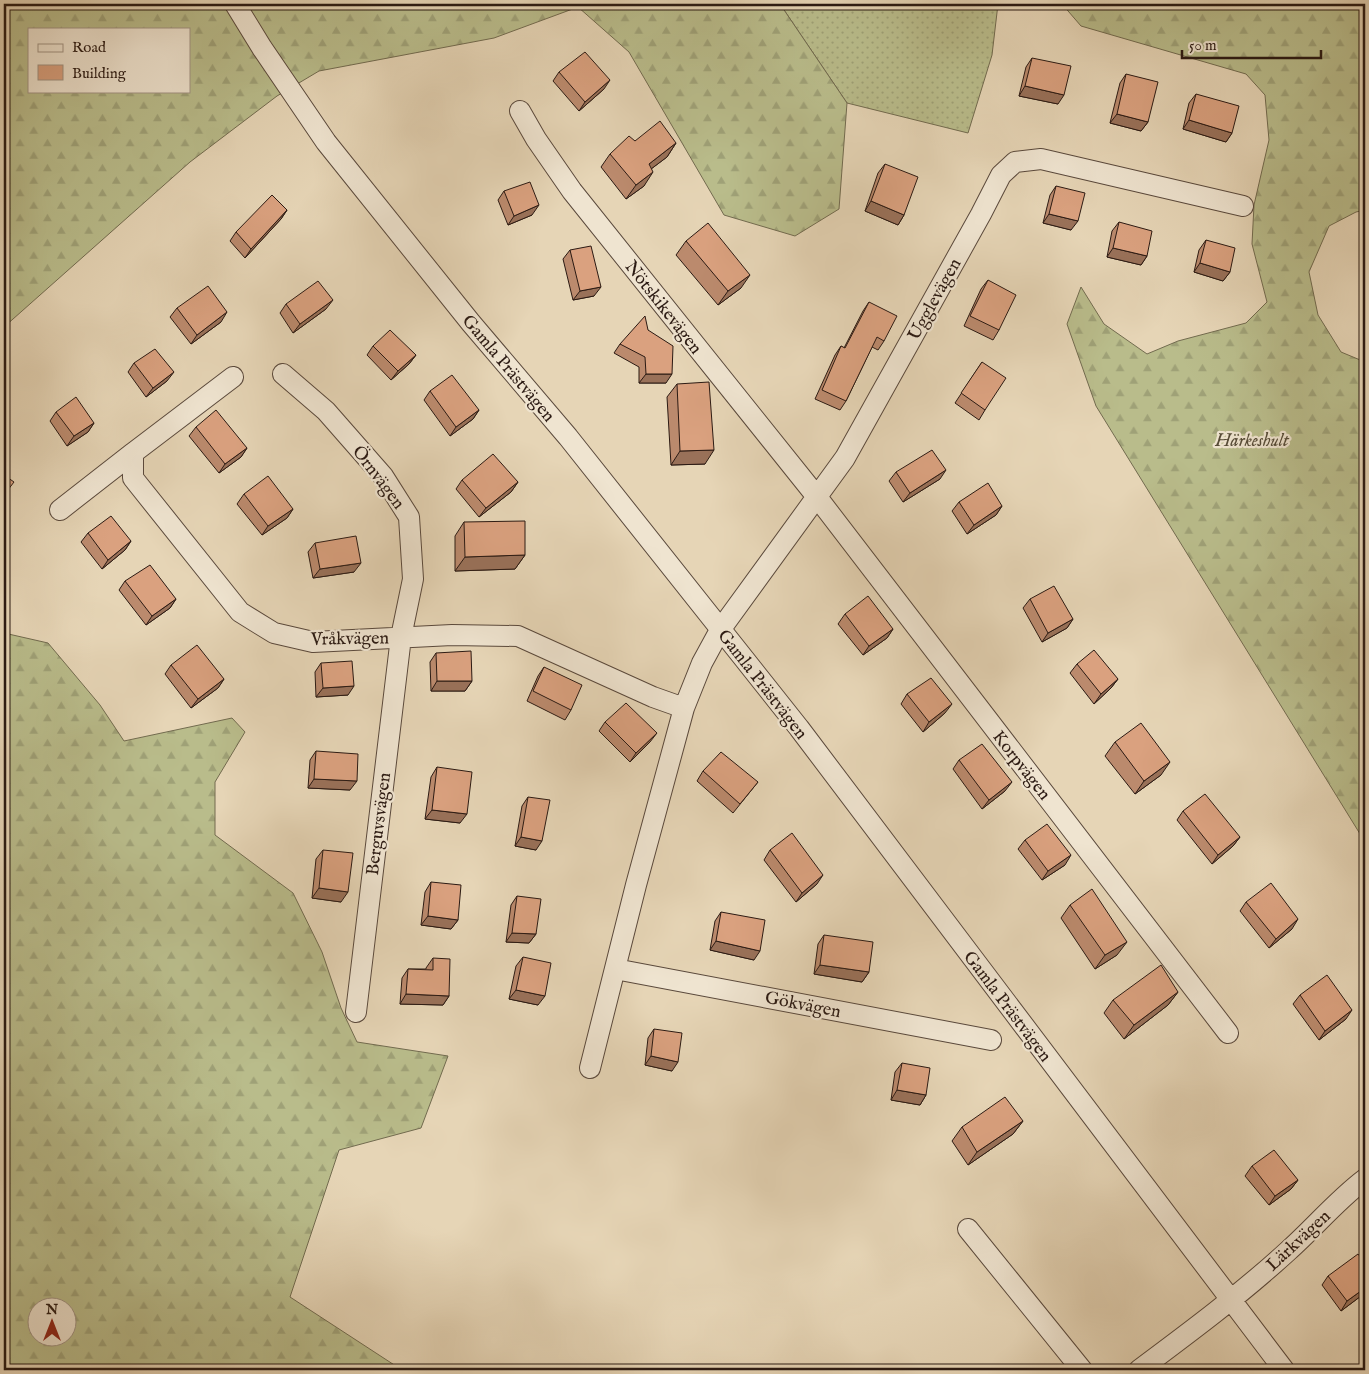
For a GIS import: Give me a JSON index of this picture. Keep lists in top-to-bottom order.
{
  "streets": {
    "street": [
      "Ugglevägen",
      "Nötskikevägen",
      "Gamla Prästvägen",
      "Örnvägen",
      "Vråkvägen",
      "Korpvägen",
      "Berguvsvägen",
      "Gökvägen",
      "Lärkvägen"
    ]
  },
  "crossings": [
    ["Ugglevägen", "Nötskikevägen"],
    ["Ugglevägen", "Gamla Prästvägen"],
    ["Ugglevägen", "Korpvägen"],
    ["Nötskikevägen", "Korpvägen"],
    ["Gamla Prästvägen", "Lärkvägen"],
    ["Örnvägen", "Vråkvägen"],
    ["Örnvägen", "Berguvsvägen"],
    ["Vråkvägen", "Berguvsvägen"]
  ],
  "parks": ["Härkeshult"],
  "legend": ["Road", "Building"],
  "scale_bar": "50 m",
  "north": "top"
}
